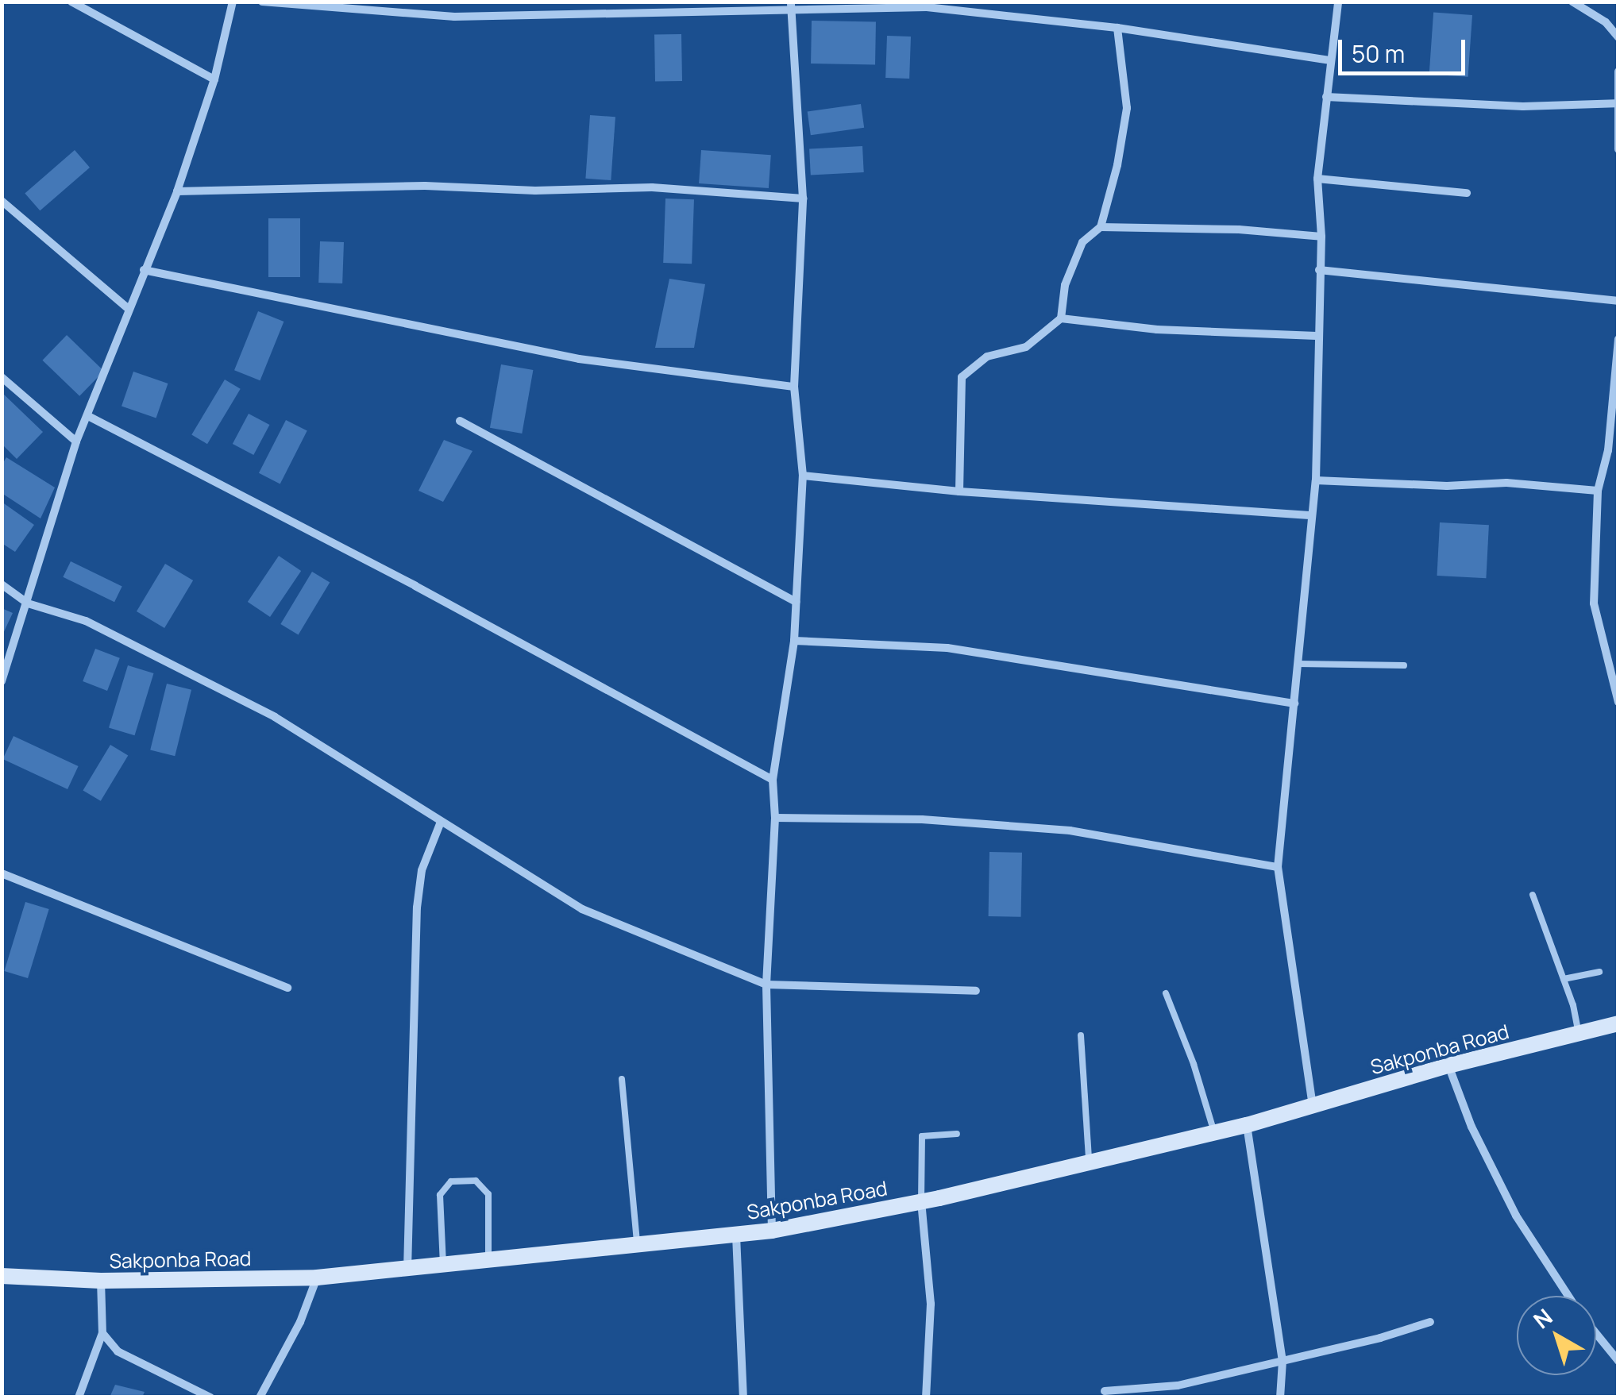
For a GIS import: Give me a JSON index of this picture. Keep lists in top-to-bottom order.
{
  "streets": {
    "main road": ["Sakponba Road"]
  },
  "scale_bar": "50 m",
  "north": "top left"
}
